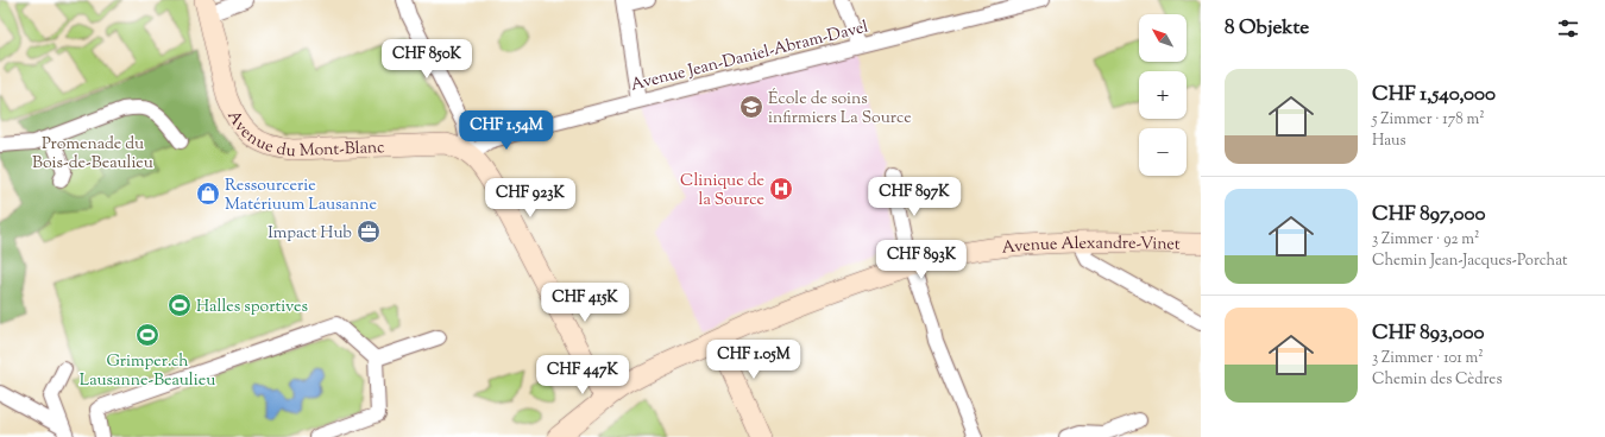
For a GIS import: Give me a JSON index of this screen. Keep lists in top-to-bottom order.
{
  "streets": {
    "main road": ["Avenue du Mont-Blanc", "Avenue Alexandre-Vinet"],
    "street": ["Avenue Jean-Daniel-Abram-Davel"]
  },
  "crossings": [
    ["Avenue Jean-Daniel-Abram-Davel", "Avenue du Mont-Blanc"]
  ],
  "parks": ["Promenade du Bois-de-Beaulieu"],
  "places": {
    "school or university": ["École de soins infirmiers La Source"],
    "hospital": ["Clinique de la Source"],
    "shop": ["Ressourcerie Matériuum Lausanne"],
    "office": ["Impact Hub"],
    "sports": ["Halles sportives", "Grimper.ch Lausanne-Beaulieu"]
  },
  "north": "top left",
  "page": {
    "heading": "8 Objekte",
    "map_buttons": ["+", "−"],
    "price": [
      "CHF 850K",
      "CHF 1.54M",
      "CHF 897K",
      "CHF 923K",
      "CHF 893K",
      "CHF 415K",
      "CHF 1.05M",
      "CHF 447K"
    ],
    "list": [
      {
        "name": "CHF 1,540,000",
        "note": "5 Zimmer · 178 m² · Haus"
      },
      {
        "name": "CHF 897,000",
        "note": "3 Zimmer · 92 m² · Chemin Jean-Jacques-Porchat"
      },
      {
        "name": "CHF 893,000",
        "note": "3 Zimmer · 101 m² · Chemin des Cèdres"
      }
    ]
  }
}
